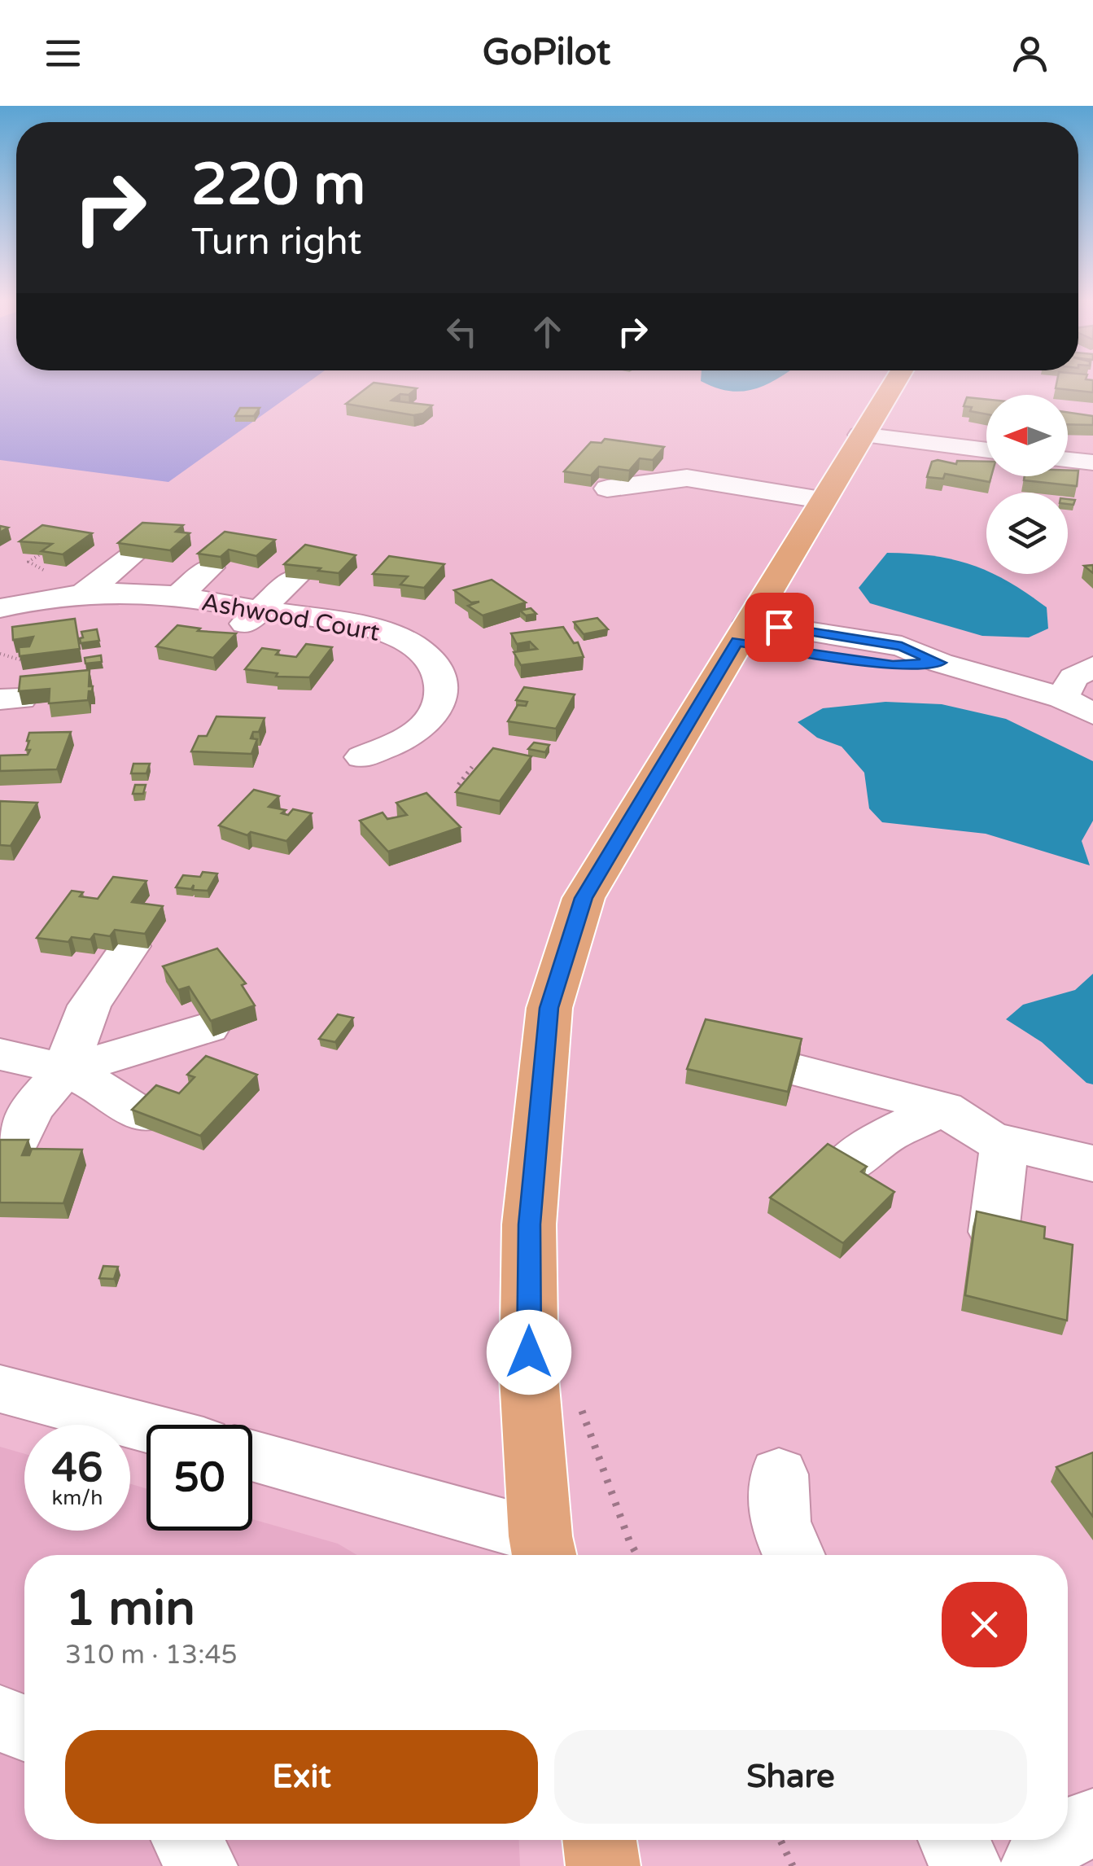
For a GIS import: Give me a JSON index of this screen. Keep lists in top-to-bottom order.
{
  "streets": {
    "street": ["Ashwood Court"]
  },
  "north": "left",
  "page": {
    "header": "GoPilot",
    "turn": ["220 m", "Turn right"],
    "speed": "46 km/h",
    "limit": "50",
    "heading": ["1 min", "310 m · 13:45"],
    "buttons": ["Exit", "Share"]
  }
}
